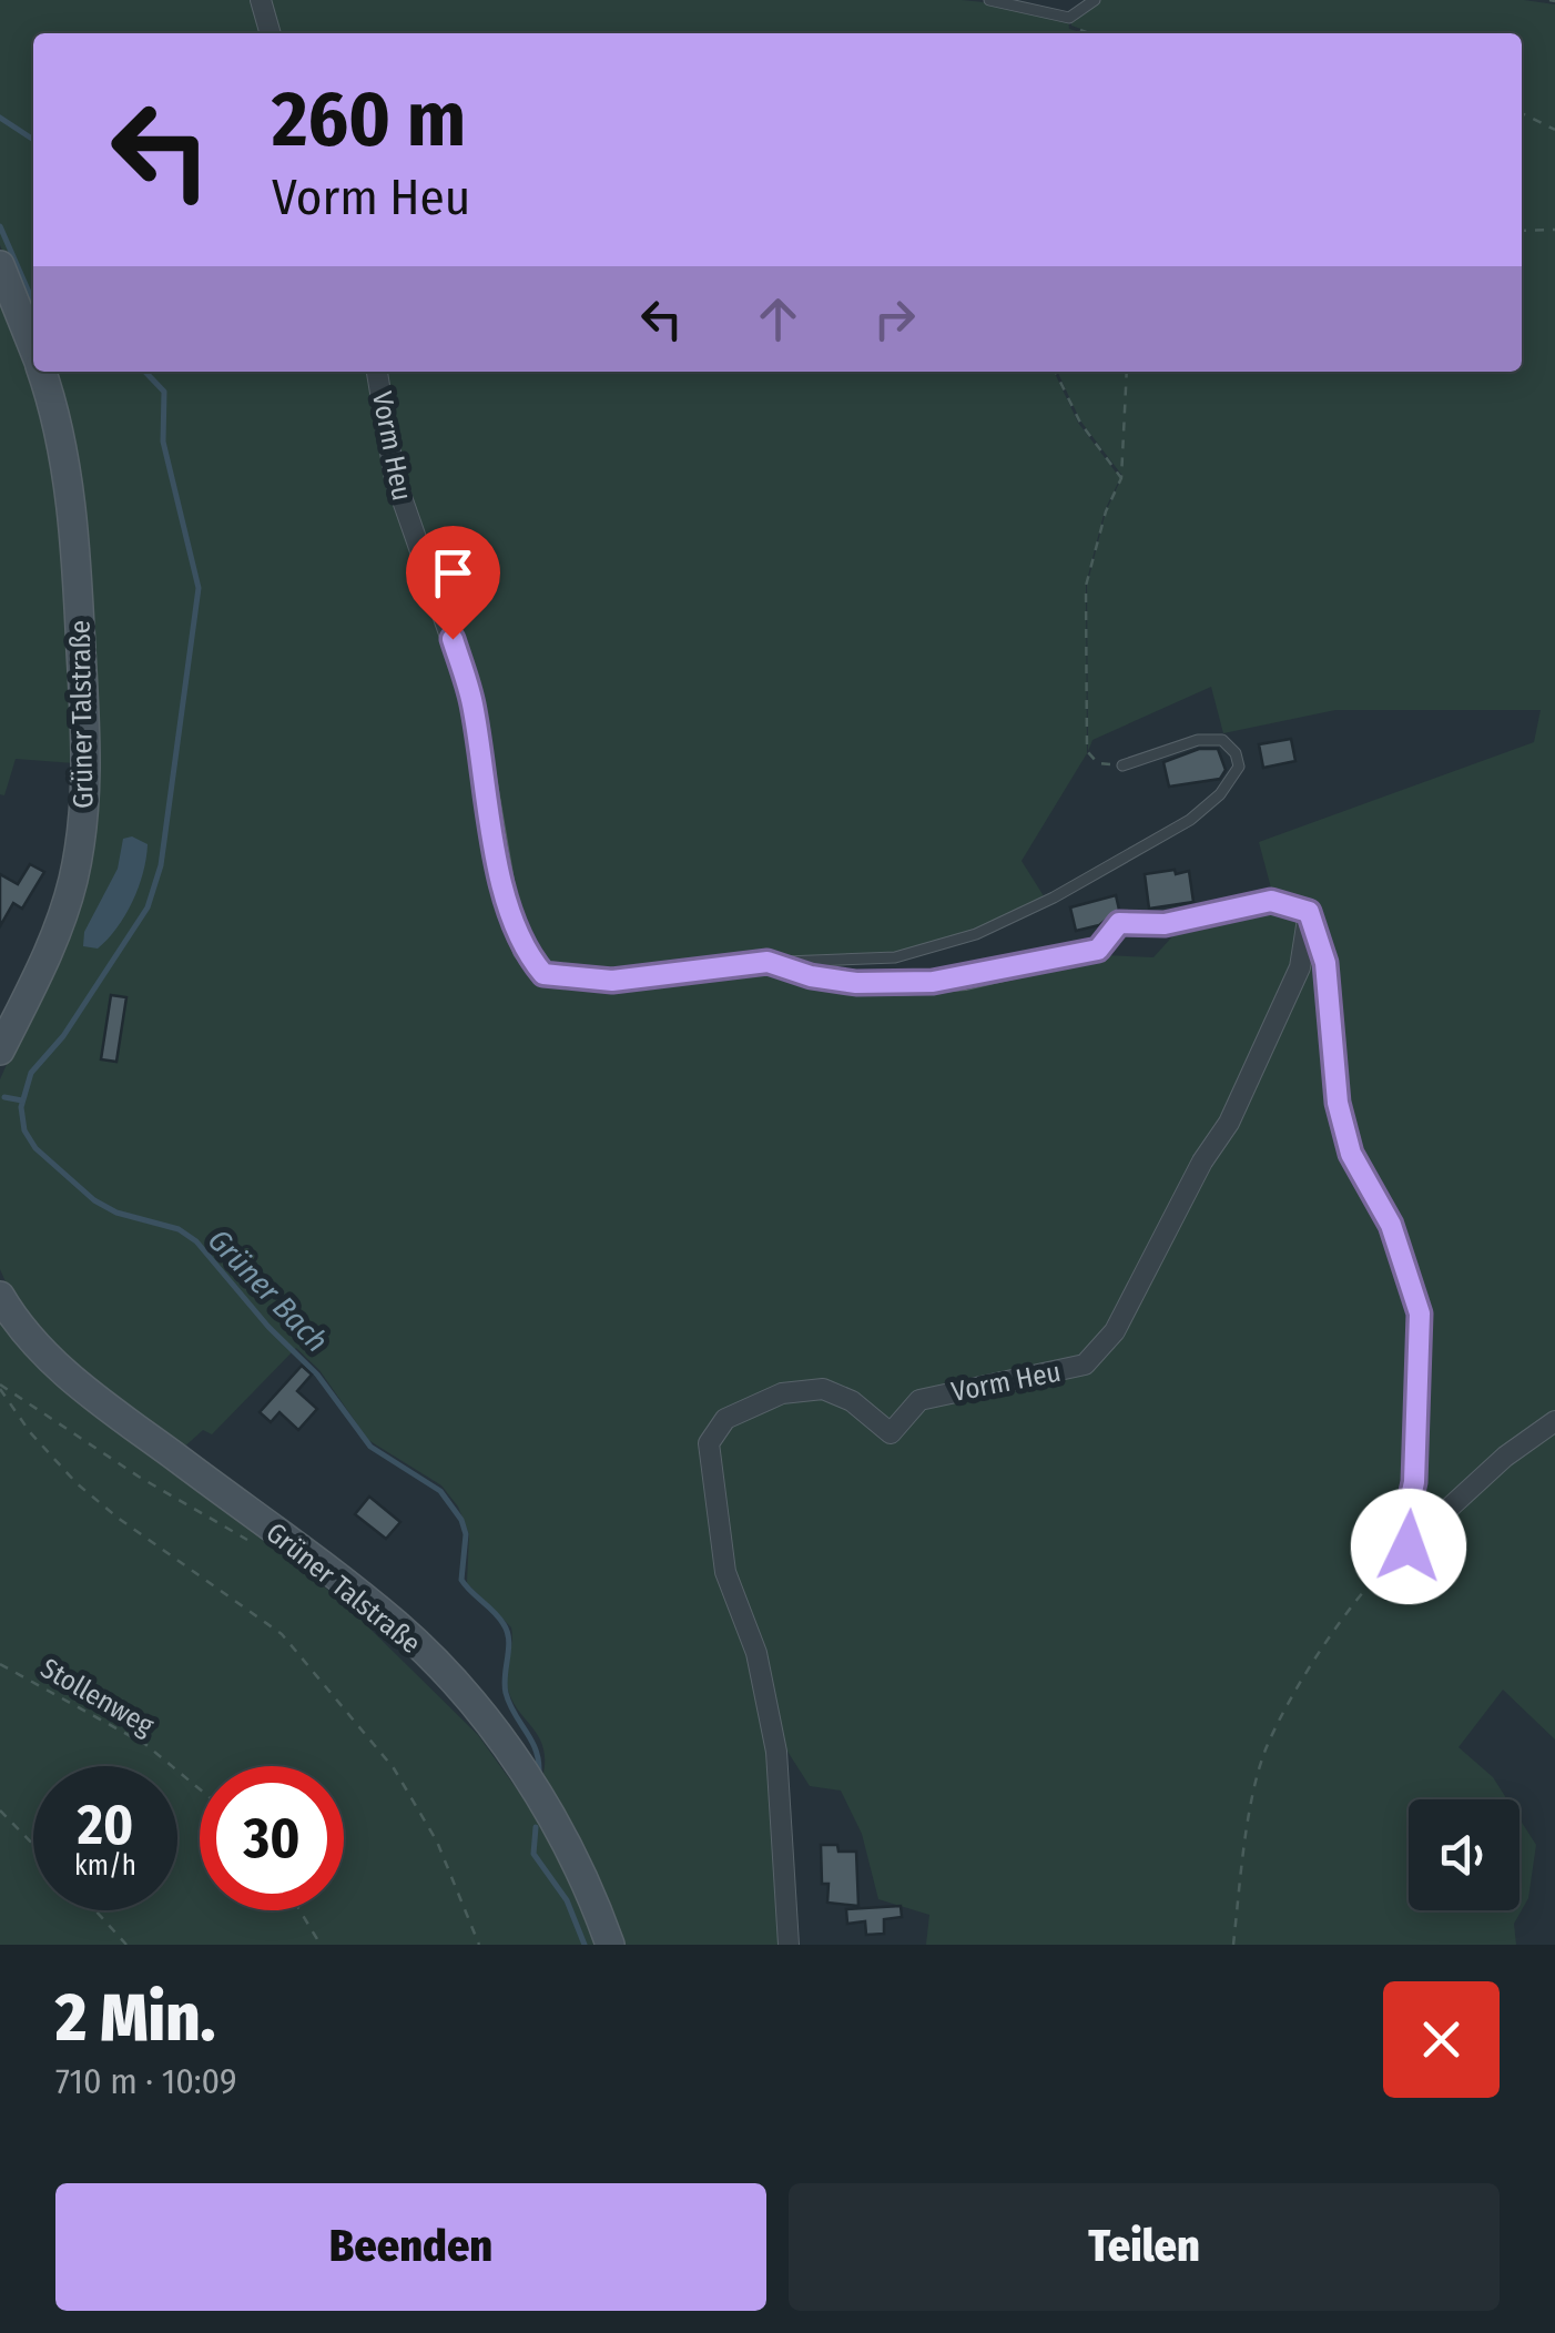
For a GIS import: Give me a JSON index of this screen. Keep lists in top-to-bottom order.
{
  "streets": {
    "main road": ["Grüner Talstraße"],
    "street": ["Vorm Heu"],
    "path": ["Stollenweg"]
  },
  "water": ["Grüner Bach"],
  "page": {
    "turn": ["260 m", "Vorm Heu"],
    "speed": "20 km/h",
    "limit": "30",
    "heading": ["2 Min.", "710 m · 10:09"],
    "buttons": ["Beenden", "Teilen"]
  }
}
